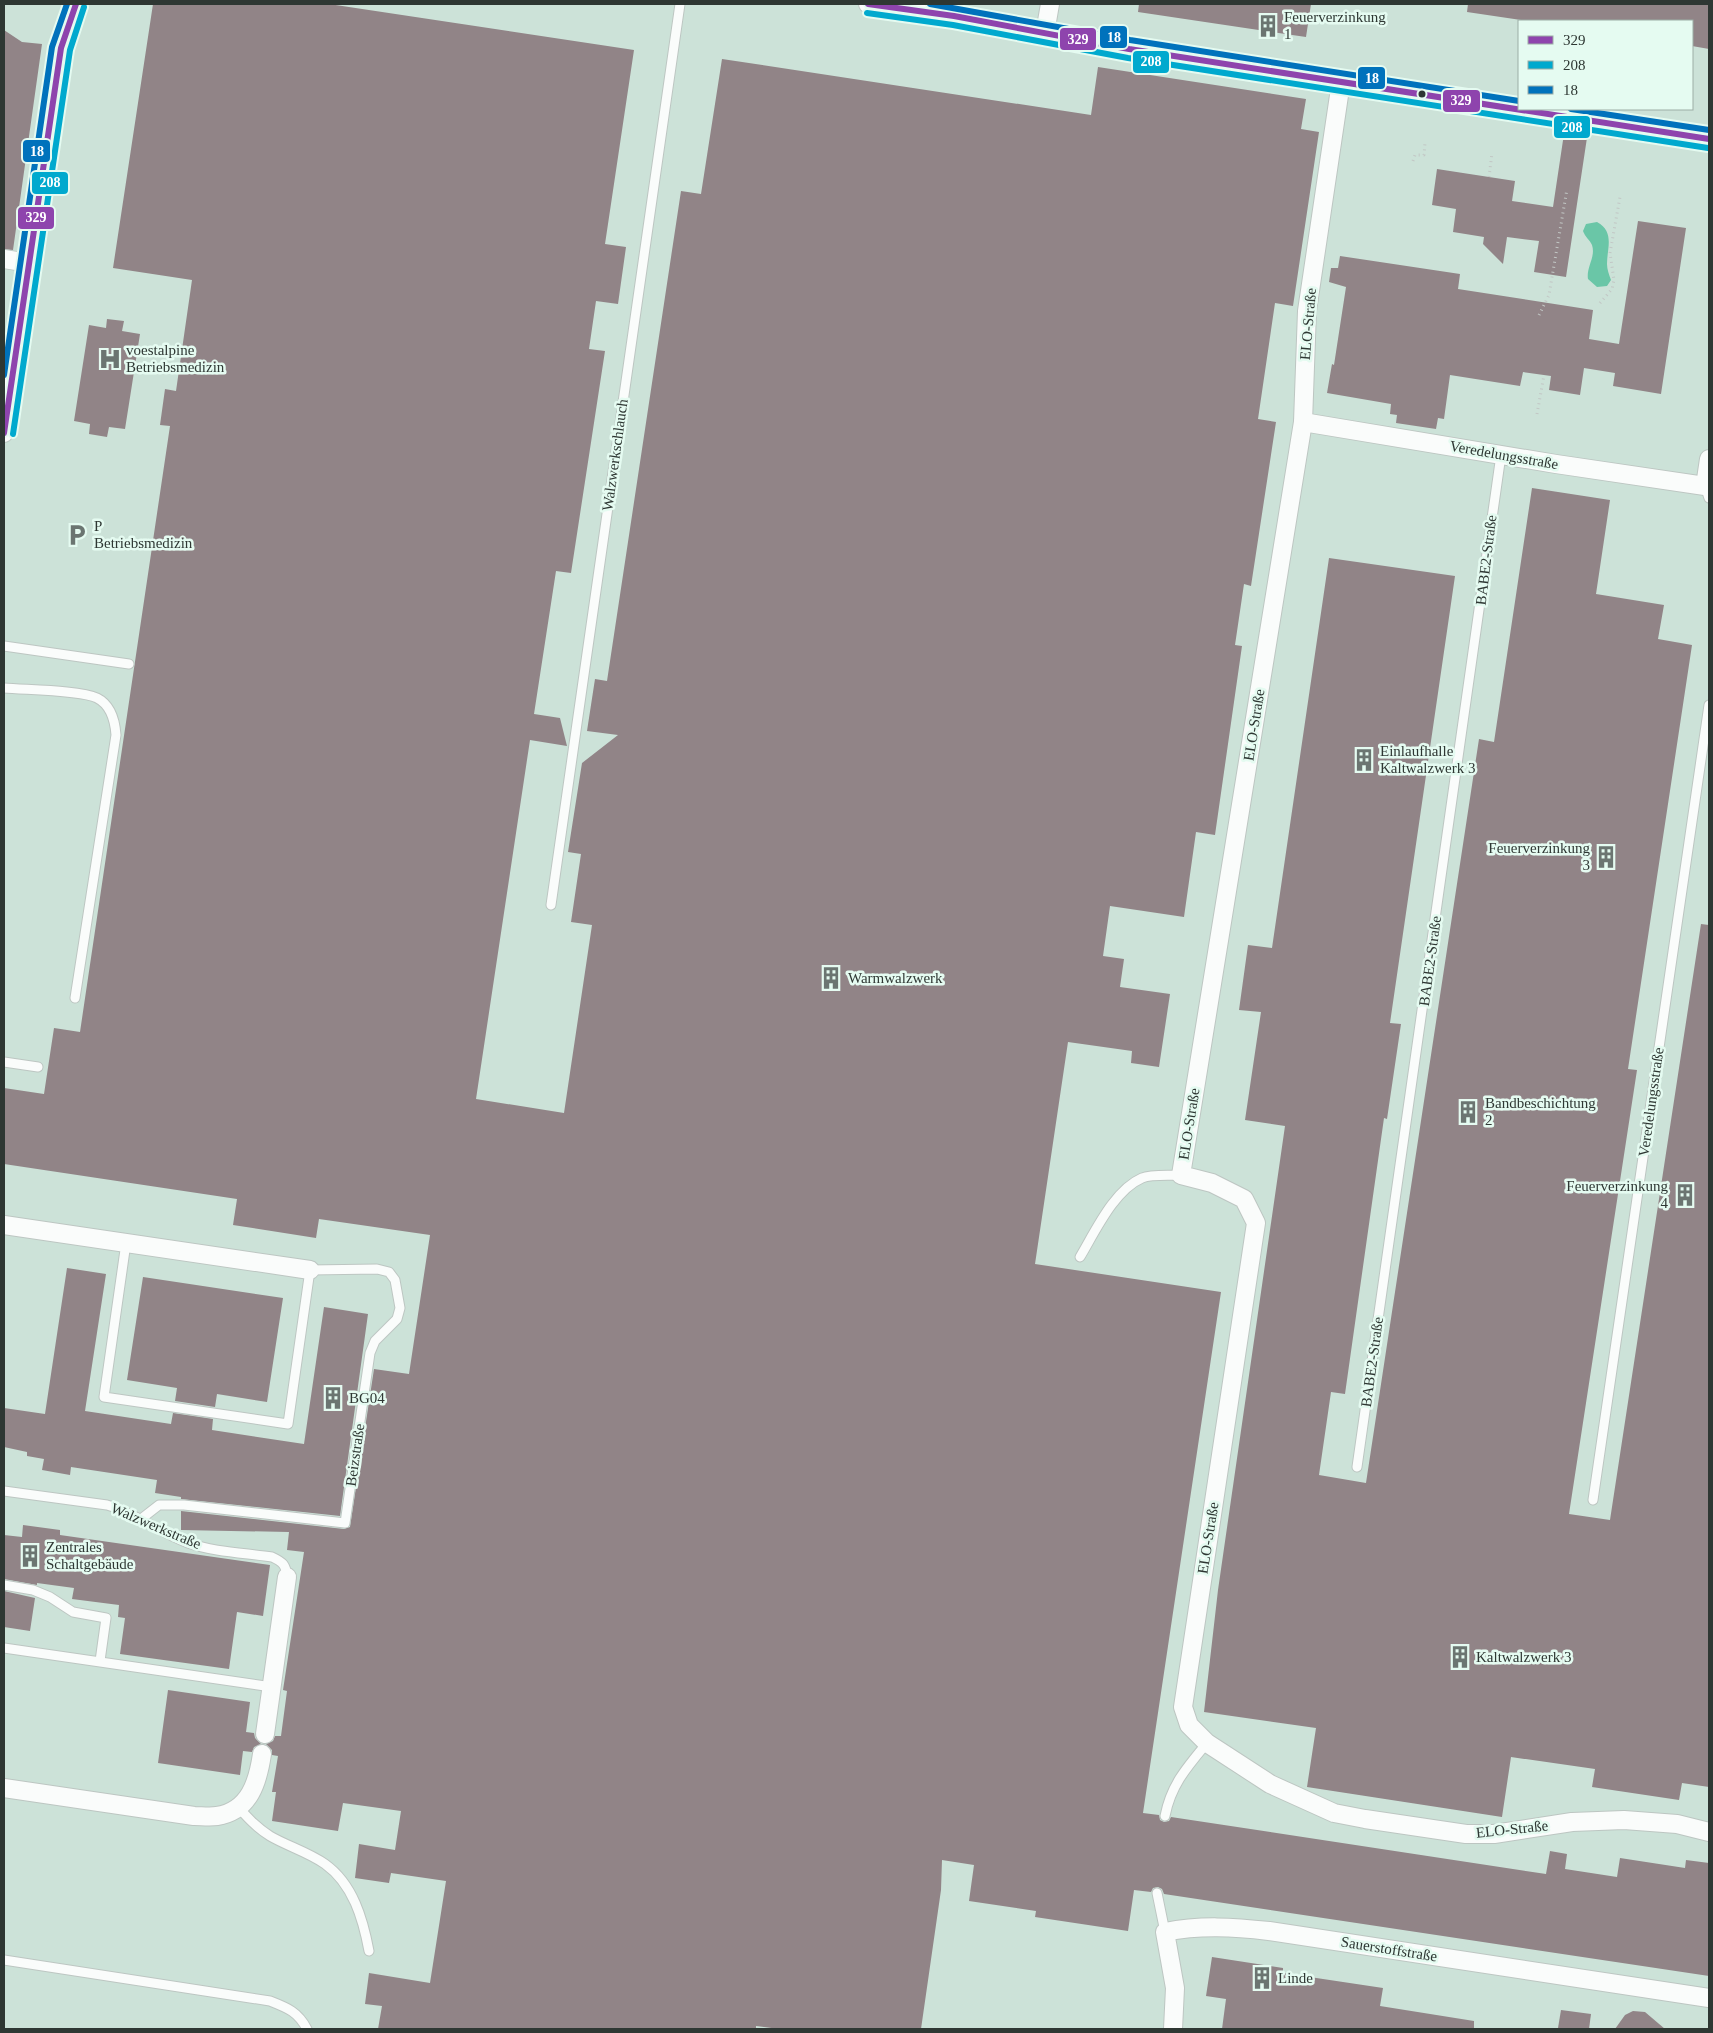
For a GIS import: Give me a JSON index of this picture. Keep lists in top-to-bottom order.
{
  "streets": {
    "street": [
      "ELO-Straße",
      "Veredelungsstraße",
      "Beizstraße",
      "Walzwerkstraße",
      "Sauerstoffstraße"
    ],
    "lane": ["Walzwerkschlauch", "BABE2-Straße"]
  },
  "crossings": [
    ["ELO-Straße", "Veredelungsstraße"],
    ["Veredelungsstraße", "BABE2-Straße"],
    ["Beizstraße", "Walzwerkstraße"]
  ],
  "places": {
    "building": [
      "Feuerverzinkung 1",
      "Einlaufhalle Kaltwalzwerk 3",
      "Feuerverzinkung 3",
      "Warmwalzwerk",
      "Bandbeschichtung 2",
      "Feuerverzinkung 4",
      "BG04",
      "Zentrales Schaltgebäude",
      "Kaltwalzwerk 3",
      "Linde"
    ],
    "hospital": ["voestalpine Betriebsmedizin"],
    "parking": ["P Betriebsmedizin"]
  },
  "lines": ["transit line 329", "transit line 18", "transit line 208"],
  "legend": ["329", "208", "18"]
}
